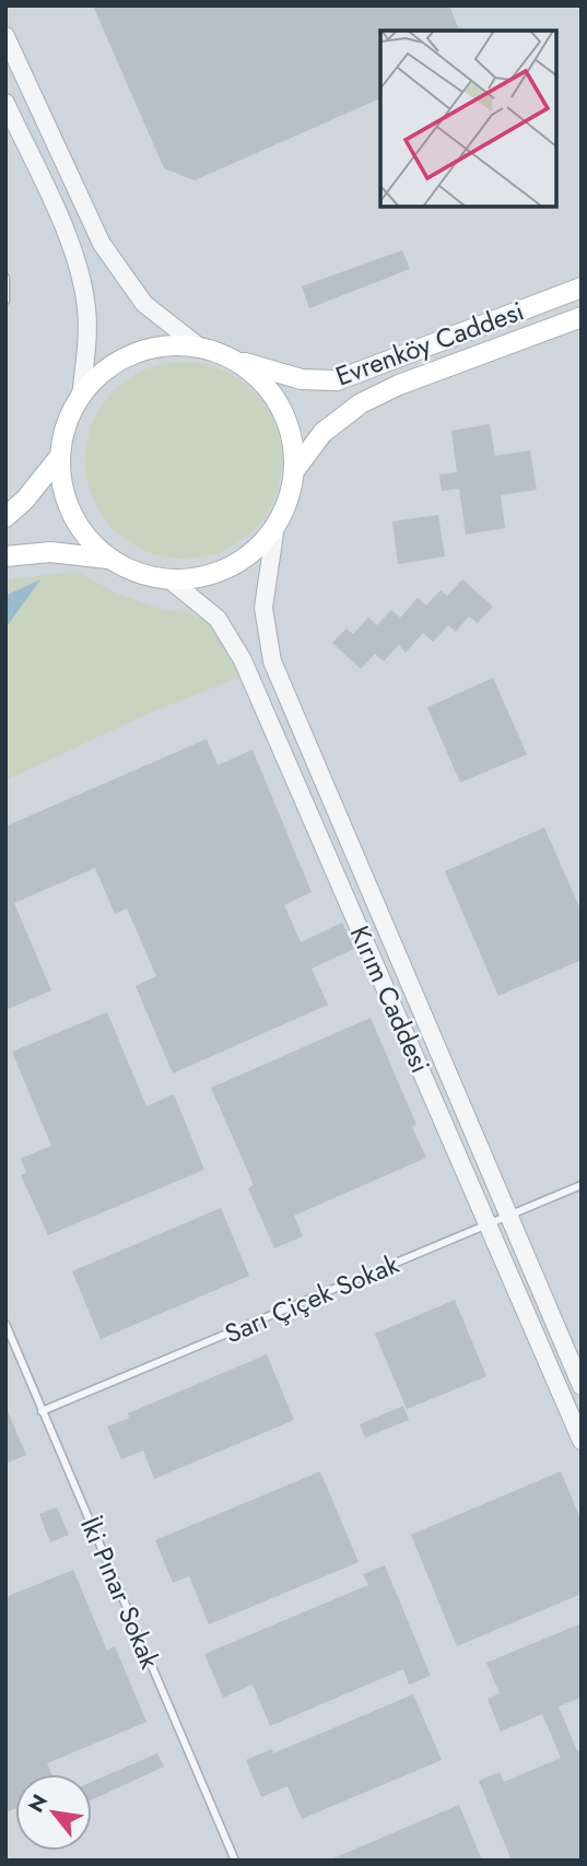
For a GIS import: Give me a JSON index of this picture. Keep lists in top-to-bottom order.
{
  "streets": {
    "main road": ["Evrenköy Caddesi"],
    "street": ["Kırım Caddesi"],
    "lane": ["Sarı Çiçek Sokak", "İki Pınar Sokak"]
  },
  "crossings": [
    ["Evrenköy Caddesi", "Kırım Caddesi"],
    ["Kırım Caddesi", "Sarı Çiçek Sokak"],
    ["Sarı Çiçek Sokak", "İki Pınar Sokak"]
  ],
  "north": "top left"
}
